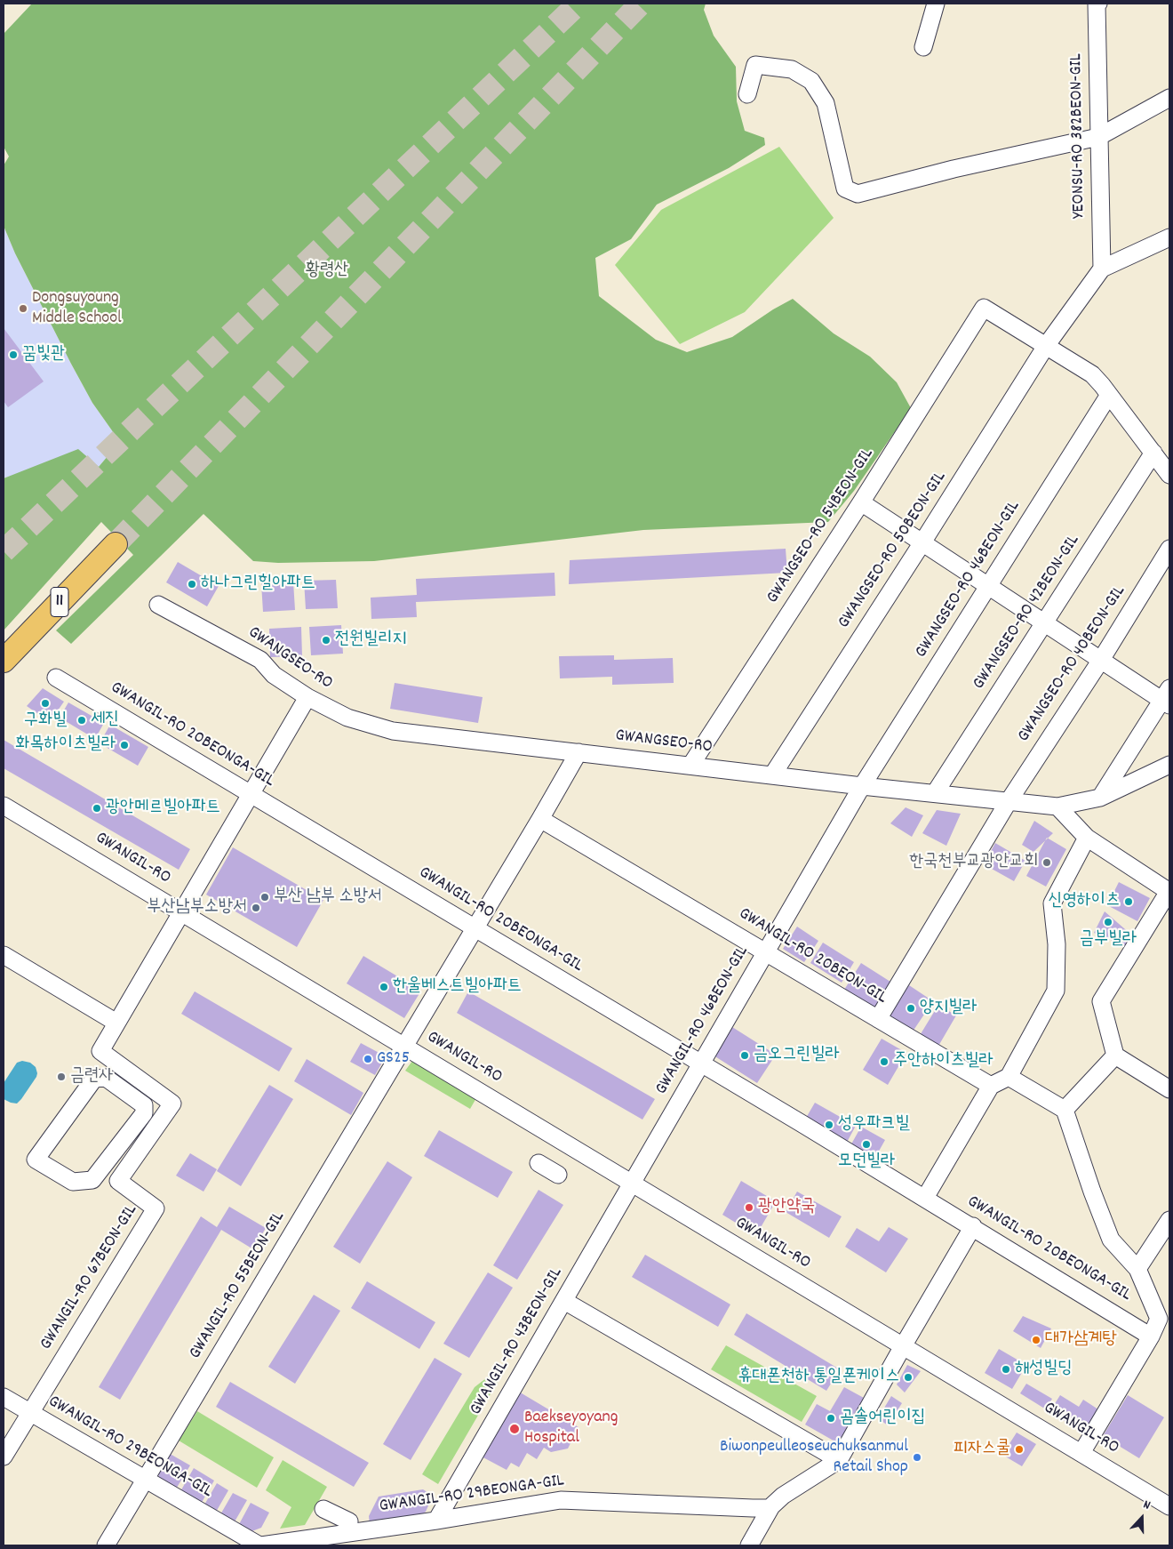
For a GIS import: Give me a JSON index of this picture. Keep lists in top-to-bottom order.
{
  "streets": {
    "highway": ["11"],
    "street": [
      "YEONSU-RO 382BEON-GIL",
      "GWANGSEO-RO 54BEON-GIL",
      "GWANGSEO-RO 50BEON-GIL",
      "GWANGSEO-RO 46BEON-GIL",
      "GWANGSEO-RO 42BEON-GIL",
      "GWANGSEO-RO",
      "GWANGSEO-RO 40BEON-GIL",
      "GWANGIL-RO 20BEONGA-GIL",
      "GWANGIL-RO",
      "GWANGIL-RO 20BEON-GIL",
      "GWANGIL-RO 46BEON-GIL",
      "GWANGIL-RO 67BEON-GIL",
      "GWANGIL-RO 55BEON-GIL",
      "GWANGIL-RO 43BEON-GIL",
      "GWANGIL-RO 29BEONGA-GIL"
    ]
  },
  "crossings": [
    ["YEONSU-RO 382BEON-GIL", "GWANGSEO-RO 50BEON-GIL"],
    ["GWANGSEO-RO 54BEON-GIL", "GWANGSEO-RO 50BEON-GIL"],
    ["GWANGSEO-RO 54BEON-GIL", "GWANGSEO-RO"],
    ["GWANGSEO-RO 50BEON-GIL", "GWANGSEO-RO"],
    ["GWANGSEO-RO 46BEON-GIL", "GWANGSEO-RO"],
    ["GWANGSEO-RO 46BEON-GIL", "GWANGIL-RO 46BEON-GIL"],
    ["GWANGSEO-RO 42BEON-GIL", "GWANGSEO-RO"],
    ["GWANGSEO-RO", "GWANGSEO-RO 40BEON-GIL"],
    ["GWANGSEO-RO", "GWANGIL-RO 46BEON-GIL"],
    ["GWANGSEO-RO", "GWANGIL-RO 67BEON-GIL"],
    ["GWANGSEO-RO", "GWANGIL-RO 55BEON-GIL"],
    ["GWANGSEO-RO 40BEON-GIL", "GWANGIL-RO 20BEON-GIL"],
    ["GWANGIL-RO 20BEONGA-GIL", "GWANGIL-RO 46BEON-GIL"],
    ["GWANGIL-RO 20BEONGA-GIL", "GWANGIL-RO 67BEON-GIL"],
    ["GWANGIL-RO 20BEONGA-GIL", "GWANGIL-RO 55BEON-GIL"],
    ["GWANGIL-RO", "GWANGIL-RO 46BEON-GIL"],
    ["GWANGIL-RO", "GWANGIL-RO 67BEON-GIL"],
    ["GWANGIL-RO", "GWANGIL-RO 55BEON-GIL"],
    ["GWANGIL-RO", "GWANGIL-RO 43BEON-GIL"],
    ["GWANGIL-RO 20BEON-GIL", "GWANGIL-RO 46BEON-GIL"],
    ["GWANGIL-RO 20BEON-GIL", "GWANGIL-RO 55BEON-GIL"],
    ["GWANGIL-RO 46BEON-GIL", "GWANGIL-RO 43BEON-GIL"],
    ["GWANGIL-RO 67BEON-GIL", "GWANGIL-RO 29BEONGA-GIL"],
    ["GWANGIL-RO 55BEON-GIL", "GWANGIL-RO 29BEONGA-GIL"],
    ["GWANGIL-RO 43BEON-GIL", "GWANGIL-RO 29BEONGA-GIL"]
  ],
  "parks": ["황령산"],
  "places": [
    "Dongsuyoung Middle School",
    "꿈빛관",
    "하나그린힐아파트",
    "전원빌리지",
    "구화빌",
    "세진",
    "화목하이츠빌라",
    "광안메르빌아파트",
    "한국천부교광안교회",
    "부산 남부 소방서",
    "신영하이츠",
    "부산남부소방서",
    "금부빌라",
    "한울베스트빌아파트",
    "양지빌라",
    "금오그린빌라",
    "GS25",
    "주안하이츠빌라",
    "금련사",
    "성우파크빌",
    "모던빌라",
    "광안약국",
    "대가삼계탕",
    "해성빌딩",
    "휴대폰천하 통일폰케이스",
    "곰솔어린이집",
    "Baekseyoyang Hospital",
    "피자스쿨",
    "Biwonpeulleoseuchuksanmul Retail Shop"
  ],
  "north": "top"
}
